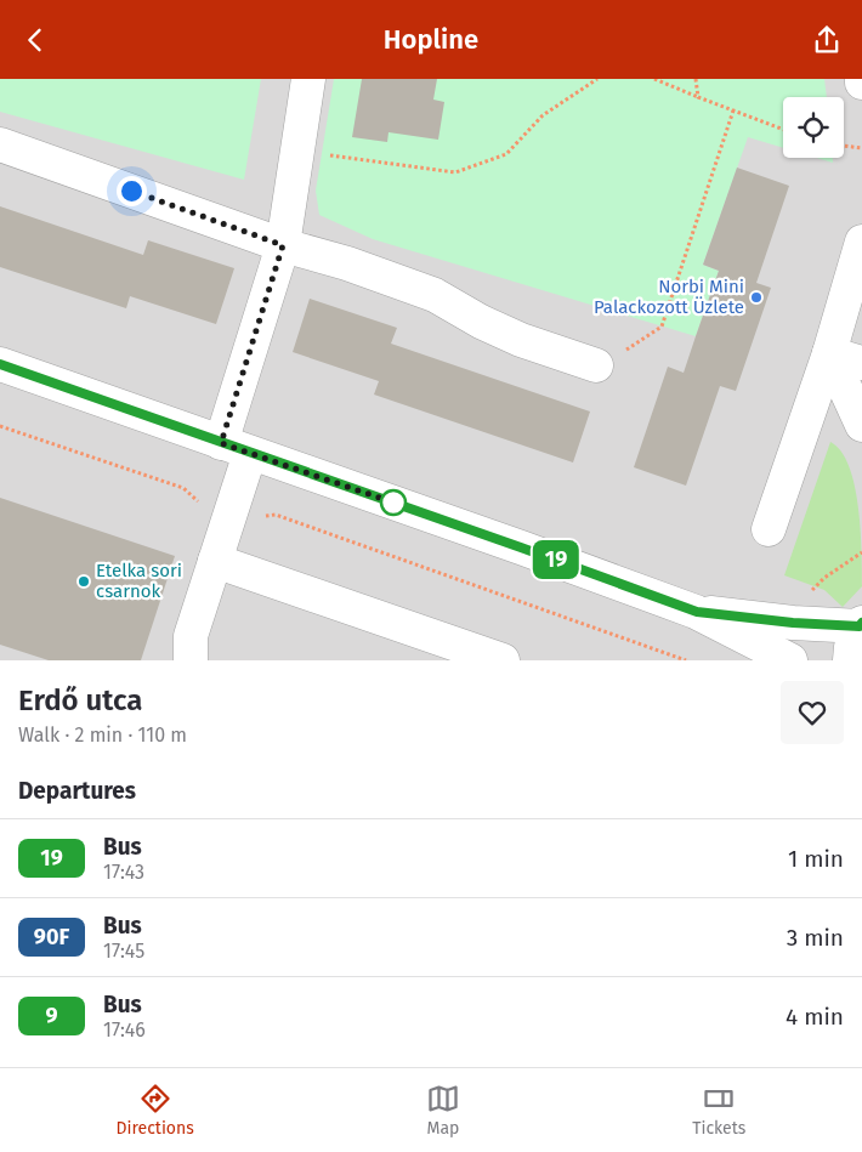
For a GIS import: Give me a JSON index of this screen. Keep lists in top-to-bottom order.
{
  "places": ["Norbi Mini Palackozott Üzlete", "Etelka sori csarnok"],
  "lines": ["bus line 19"],
  "page": {
    "header": "Hopline",
    "on_map": "19",
    "heading": [
      ["Erdő utca", "Walk · 2 min · 110 m"],
      "Departures"
    ],
    "list": [
      {
        "mark": "19",
        "name": "Bus",
        "note": "17:43",
        "value": "1 min"
      },
      {
        "mark": "90F",
        "name": "Bus",
        "note": "17:45",
        "value": "3 min"
      },
      {
        "mark": "9",
        "name": "Bus",
        "note": "17:46",
        "value": "4 min"
      }
    ],
    "tabs": ["Directions", "Map", "Tickets"]
  }
}
